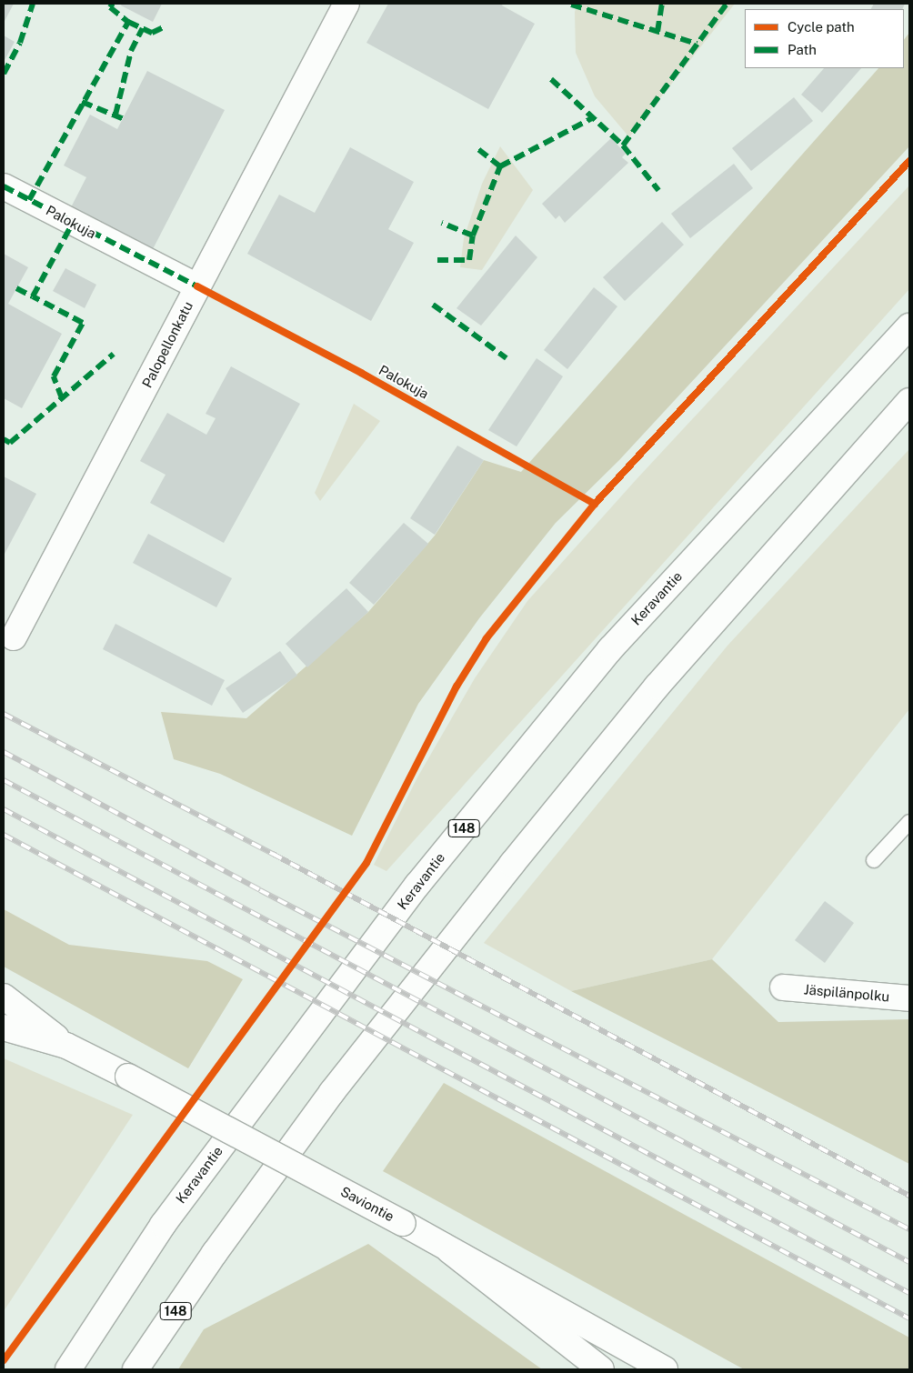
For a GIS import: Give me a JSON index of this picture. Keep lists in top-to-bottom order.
{
  "streets": {
    "main road": [
      "Palokuja",
      "Palopellonkatu",
      "Keravantie",
      "148",
      "Jäspilänpolku",
      "Saviontie"
    ]
  },
  "crossings": [
    ["Palokuja", "Palopellonkatu"]
  ],
  "legend": ["Cycle path", "Path"]
}
